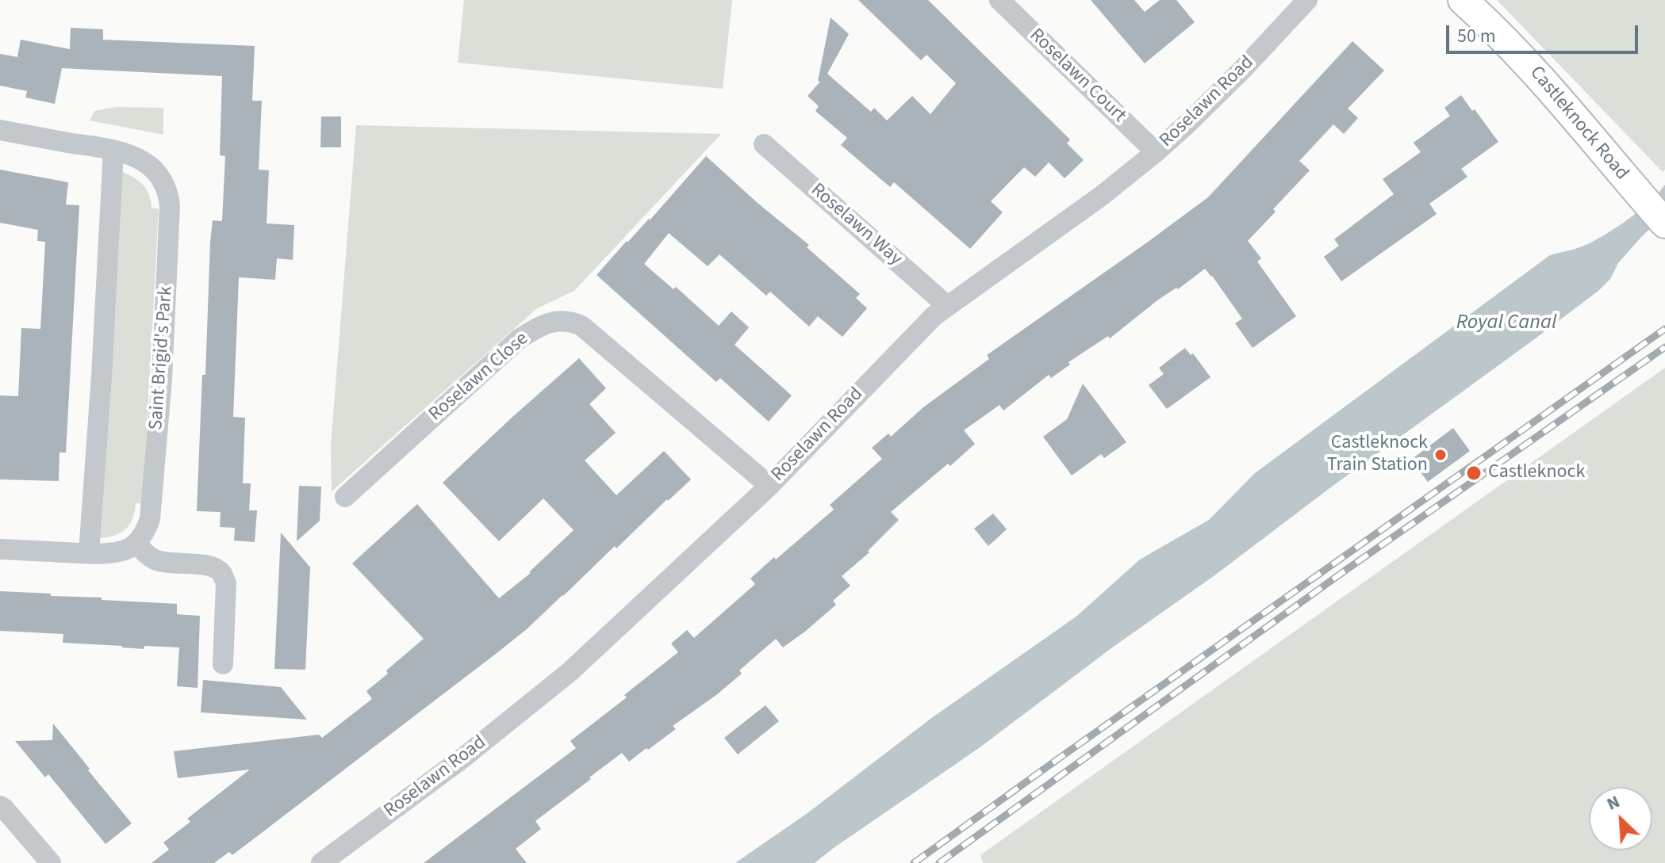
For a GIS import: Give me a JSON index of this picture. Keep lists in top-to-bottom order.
{
  "streets": {
    "main road": ["Castleknock Road"],
    "street": [
      "Roselawn Court",
      "Roselawn Road",
      "Roselawn Way",
      "Saint Brigid's Park",
      "Roselawn Close"
    ]
  },
  "crossings": [
    ["Roselawn Court", "Roselawn Road"],
    ["Roselawn Road", "Roselawn Way"],
    ["Roselawn Road", "Roselawn Close"]
  ],
  "water": ["Royal Canal"],
  "places": ["Castleknock Train Station", "Castleknock"],
  "scale_bar": "50 m",
  "north": "top left"
}
